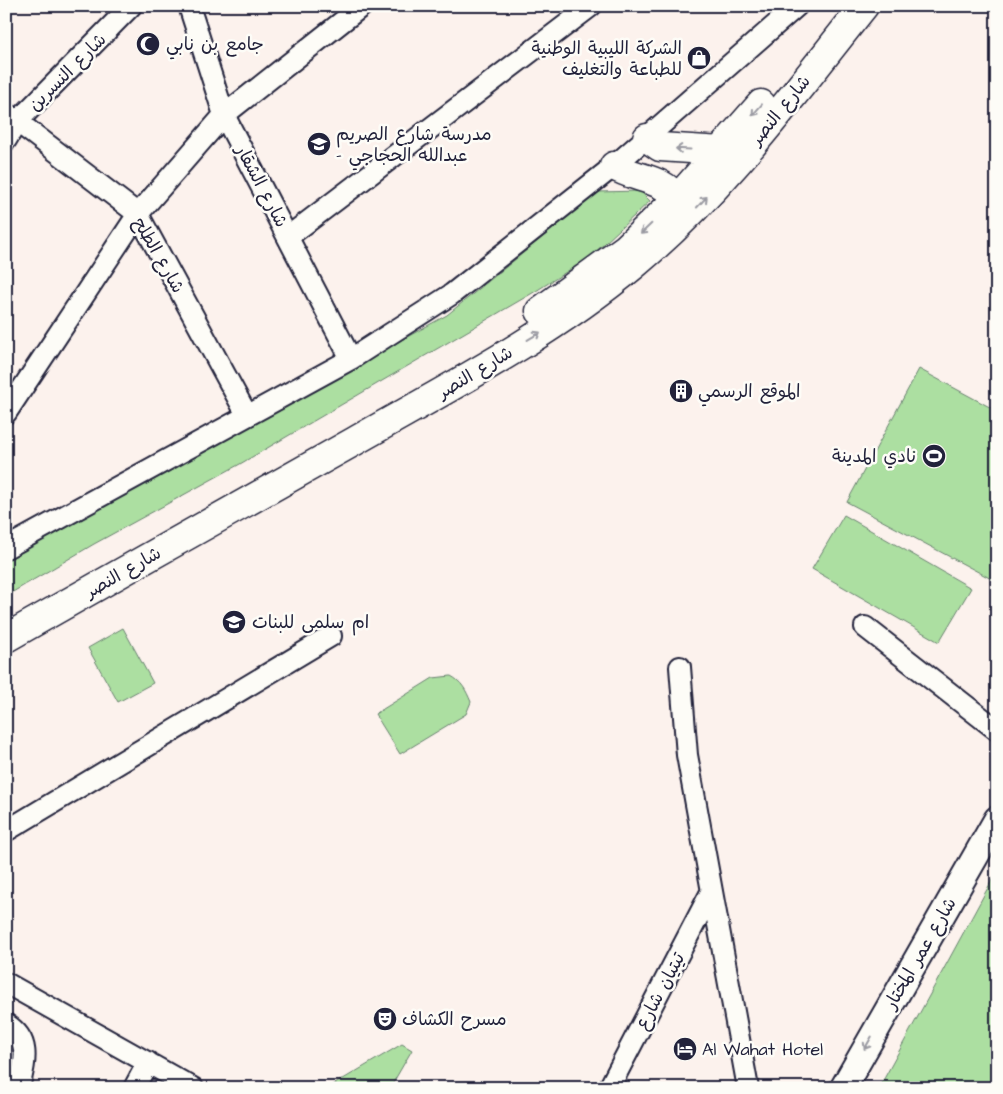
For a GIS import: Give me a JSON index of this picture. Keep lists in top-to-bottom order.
{
  "streets": {
    "highway": ["شارع النصر"],
    "main road": ["شارع عمر المختار"],
    "street": [
      "شارع النسرين",
      "شارع الشقار",
      "شارع الطلح",
      "تيتيان شارع"
    ]
  },
  "crossings": [
    ["شارع النسرين", "شارع الطلح"]
  ],
  "places": {
    "mosque": ["جامع بن نابي"],
    "shop": ["الشركة الليبية الوطنية للطباعة والتغليف"],
    "school or university": ["مدرسة شارع الصريم - عبدالله الحجاجي", "ام سلمى للبنات"],
    "building": ["الموقع الرسمي"],
    "sports": ["نادي المدينة"],
    "theatre": ["مسرح الكشاف"],
    "hotel": ["Al Wahat Hotel"]
  }
}
